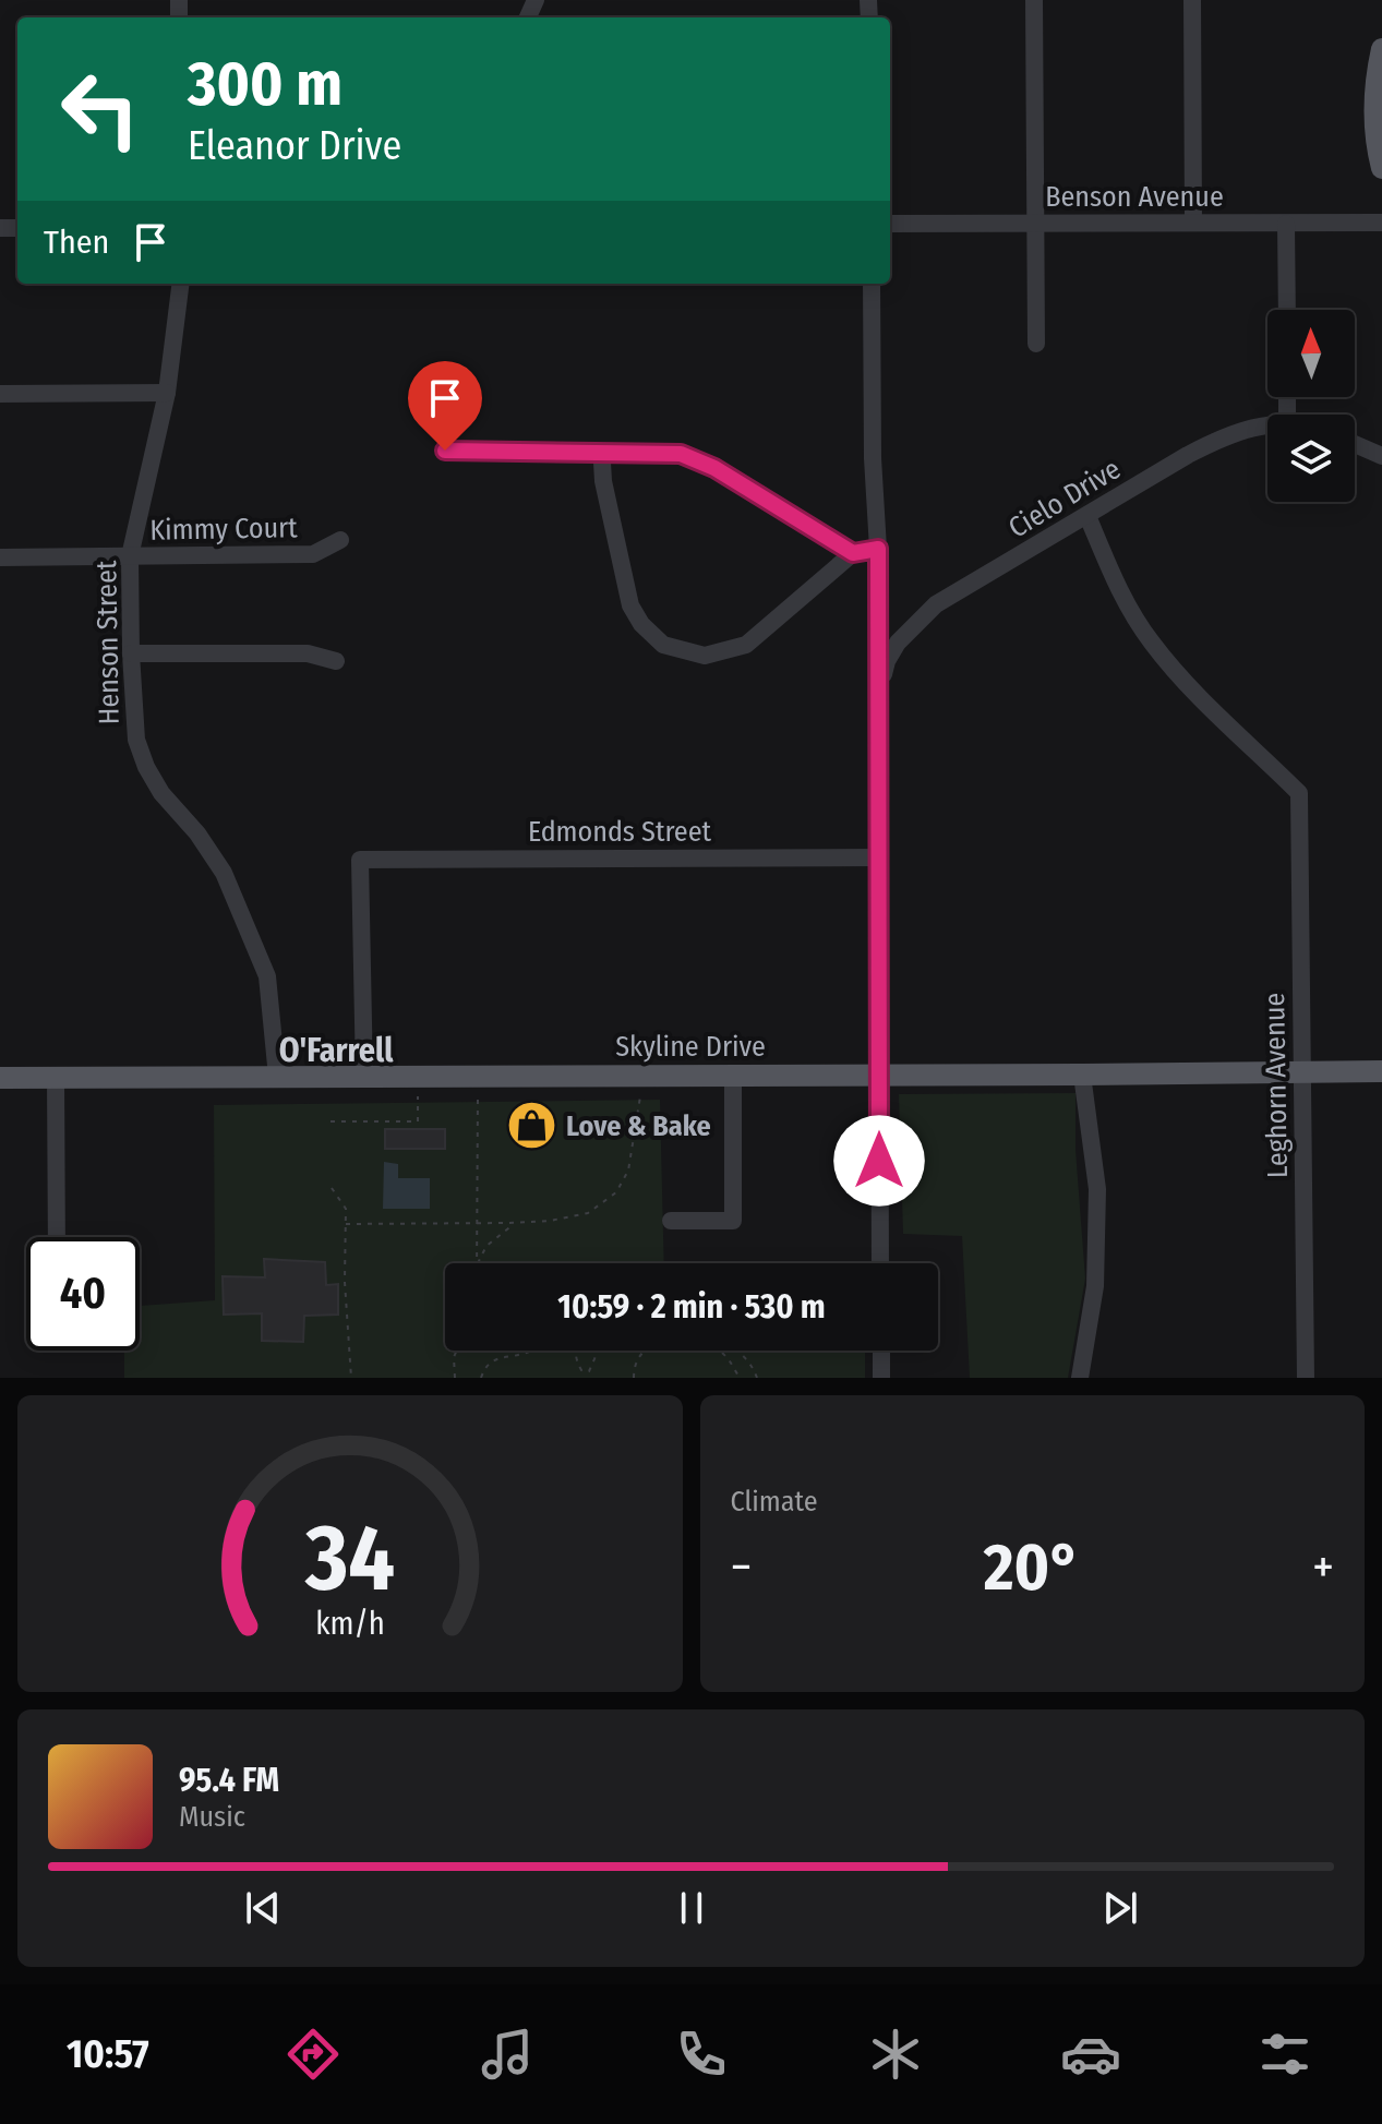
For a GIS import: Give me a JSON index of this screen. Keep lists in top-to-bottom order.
{
  "streets": {
    "main road": ["Skyline Drive"],
    "street": [
      "Benson Avenue",
      "Cielo Drive",
      "Kimmy Court",
      "Henson Street",
      "Edmonds Street",
      "Leghorn Avenue"
    ]
  },
  "crossings": [
    ["Cielo Drive", "Leghorn Avenue"],
    ["Kimmy Court", "Henson Street"],
    ["Henson Street", "Skyline Drive"],
    ["Edmonds Street", "Skyline Drive"],
    ["Skyline Drive", "Leghorn Avenue"]
  ],
  "districts": ["O'Farrell"],
  "places": {
    "shop": ["Love & Bake"]
  },
  "north": "top",
  "page": {
    "turn": ["300 m", "Eleanor Drive"],
    "then": "Then",
    "limit": "40",
    "trip": "10:59 · 2 min · 530 m",
    "tile": "Climate",
    "heat": ["−", "20°", "+"],
    "song": ["95.4 FM", "Music"],
    "tabs": "10:57",
    "gauge": ["34", "km/h"]
  }
}
